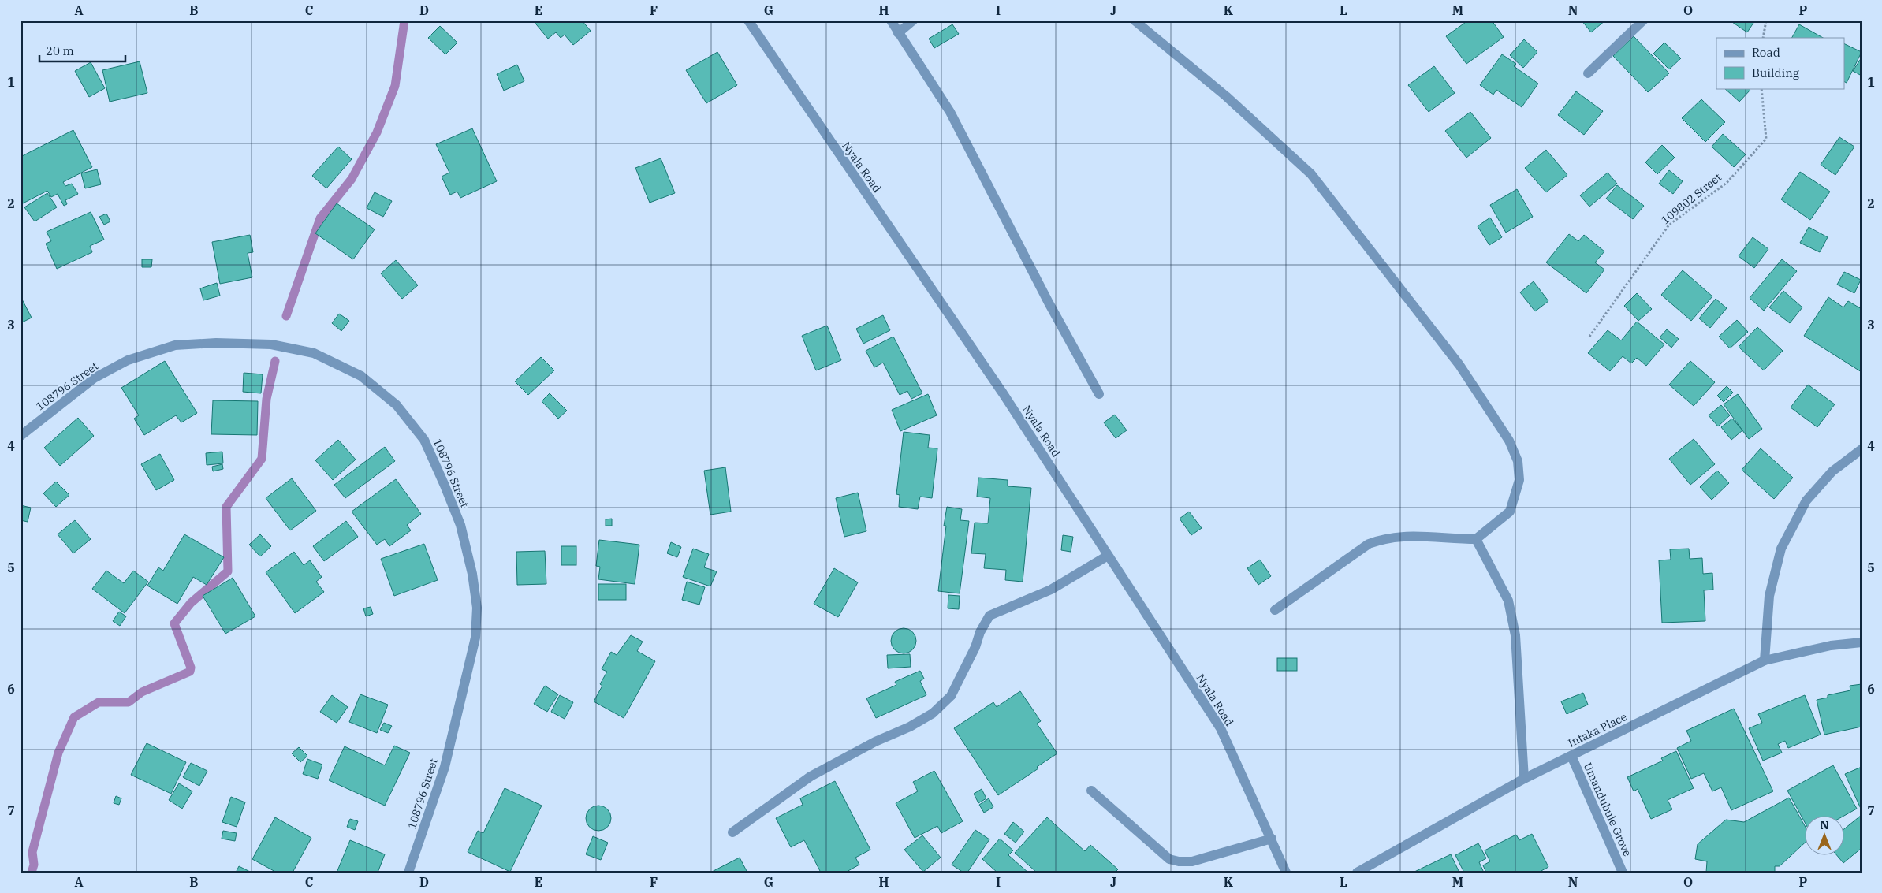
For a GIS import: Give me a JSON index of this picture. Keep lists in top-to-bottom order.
{
  "streets": {
    "street": [
      "Nyala Road",
      "108796 Street",
      "Intaka Place",
      "Umandubule Grove"
    ],
    "path": ["109802 Street"]
  },
  "crossings": [
    ["Intaka Place", "Umandubule Grove"]
  ],
  "legend": ["Road", "Building"],
  "scale_bar": "20 m",
  "north": "top",
  "grid": {
    "columns": [
      "A",
      "B",
      "C",
      "D",
      "E",
      "F",
      "G",
      "H",
      "I",
      "J",
      "K",
      "L",
      "M",
      "N",
      "O",
      "P"
    ],
    "rows": [
      "1",
      "2",
      "3",
      "4",
      "5",
      "6",
      "7"
    ]
  }
}
